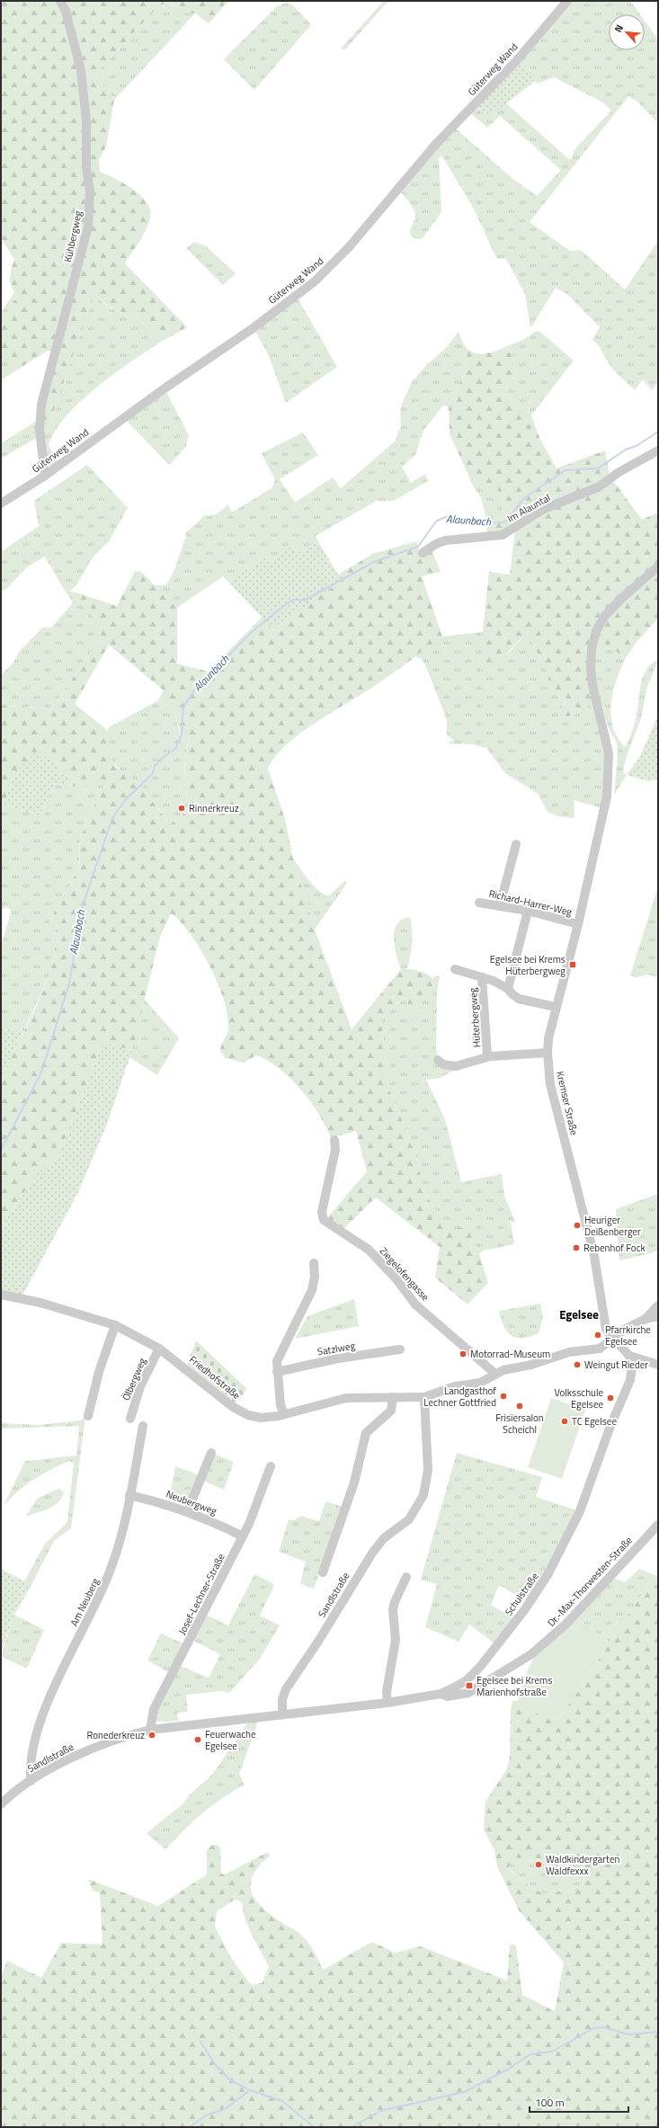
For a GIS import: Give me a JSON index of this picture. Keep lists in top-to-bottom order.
{
  "streets": {
    "street": [
      "Güterweg Wand",
      "Kühbergweg",
      "Im Alauntal",
      "Richard-Harrer-Weg",
      "Hüterbergweg",
      "Kremser Straße",
      "Ziegelofengasse",
      "Satzlweg",
      "Friedhofstraße",
      "Ölbergweg",
      "Neubergweg",
      "Dr.-Max-Thorwesten-Straße",
      "Josef-Lechner-Straße",
      "Schulstraße",
      "Sandlstraße",
      "Am Neuberg"
    ]
  },
  "crossings": [
    ["Güterweg Wand", "Kühbergweg"],
    ["Richard-Harrer-Weg", "Kremser Straße"],
    ["Hüterbergweg", "Kremser Straße"],
    ["Friedhofstraße", "Ölbergweg"],
    ["Friedhofstraße", "Sandlstraße"],
    ["Neubergweg", "Josef-Lechner-Straße"],
    ["Neubergweg", "Am Neuberg"],
    ["Dr.-Max-Thorwesten-Straße", "Schulstraße"],
    ["Josef-Lechner-Straße", "Sandlstraße"],
    ["Schulstraße", "Sandlstraße"],
    ["Sandlstraße", "Am Neuberg"]
  ],
  "districts": ["Egelsee"],
  "water": ["Alaunbach"],
  "places": {
    "other": [
      "Rinnerkreuz",
      "Heuriger Deißenberger",
      "Rebenhof Fock",
      "Pfarrkirche Egelsee",
      "Motorrad-Museum",
      "Weingut Rieder",
      "Landgasthof Lechner Gottfried",
      "Volksschule Egelsee",
      "Frisiersalon Scheichl",
      "TC Egelsee",
      "Ronederkreuz",
      "Feuerwache Egelsee",
      "Waldkindergarten Waldfexxx"
    ],
    "transit": ["Egelsee bei Krems Hüterbergweg", "Egelsee bei Krems Marienhofstraße"]
  },
  "scale_bar": "100 m",
  "north": "top left"
}
